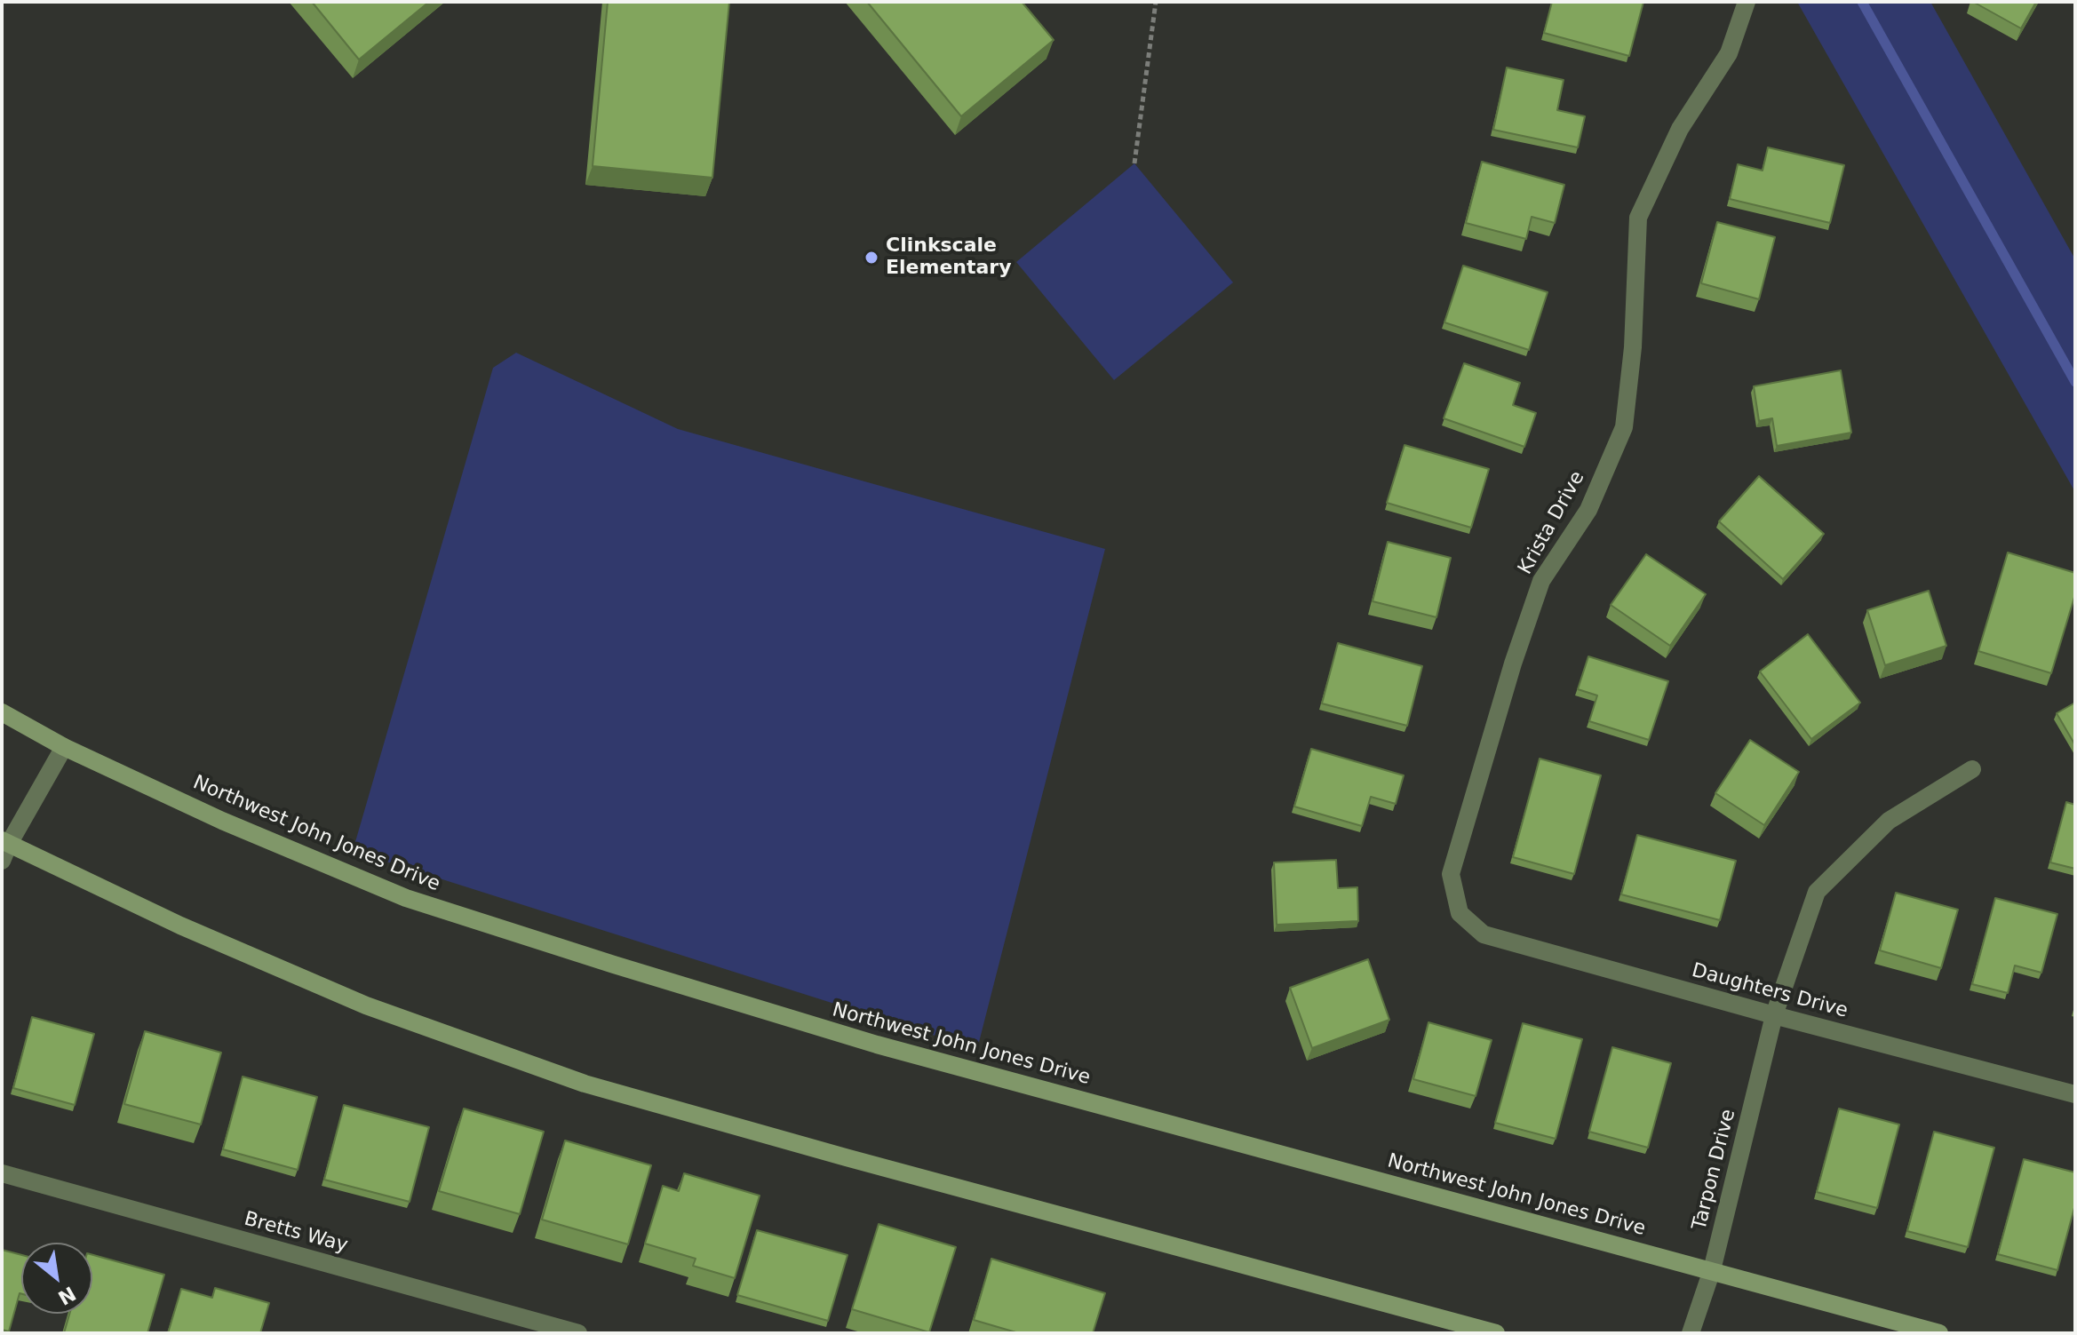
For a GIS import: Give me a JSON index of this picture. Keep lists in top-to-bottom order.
{
  "streets": {
    "main road": ["Northwest John Jones Drive"],
    "street": [
      "Krista Drive",
      "Daughters Drive",
      "Tarpon Drive",
      "Bretts Way"
    ]
  },
  "crossings": [
    ["Krista Drive", "Daughters Drive"],
    ["Northwest John Jones Drive", "Tarpon Drive"],
    ["Daughters Drive", "Tarpon Drive"]
  ],
  "places": ["Clinkscale Elementary"],
  "north": "bottom right"
}
